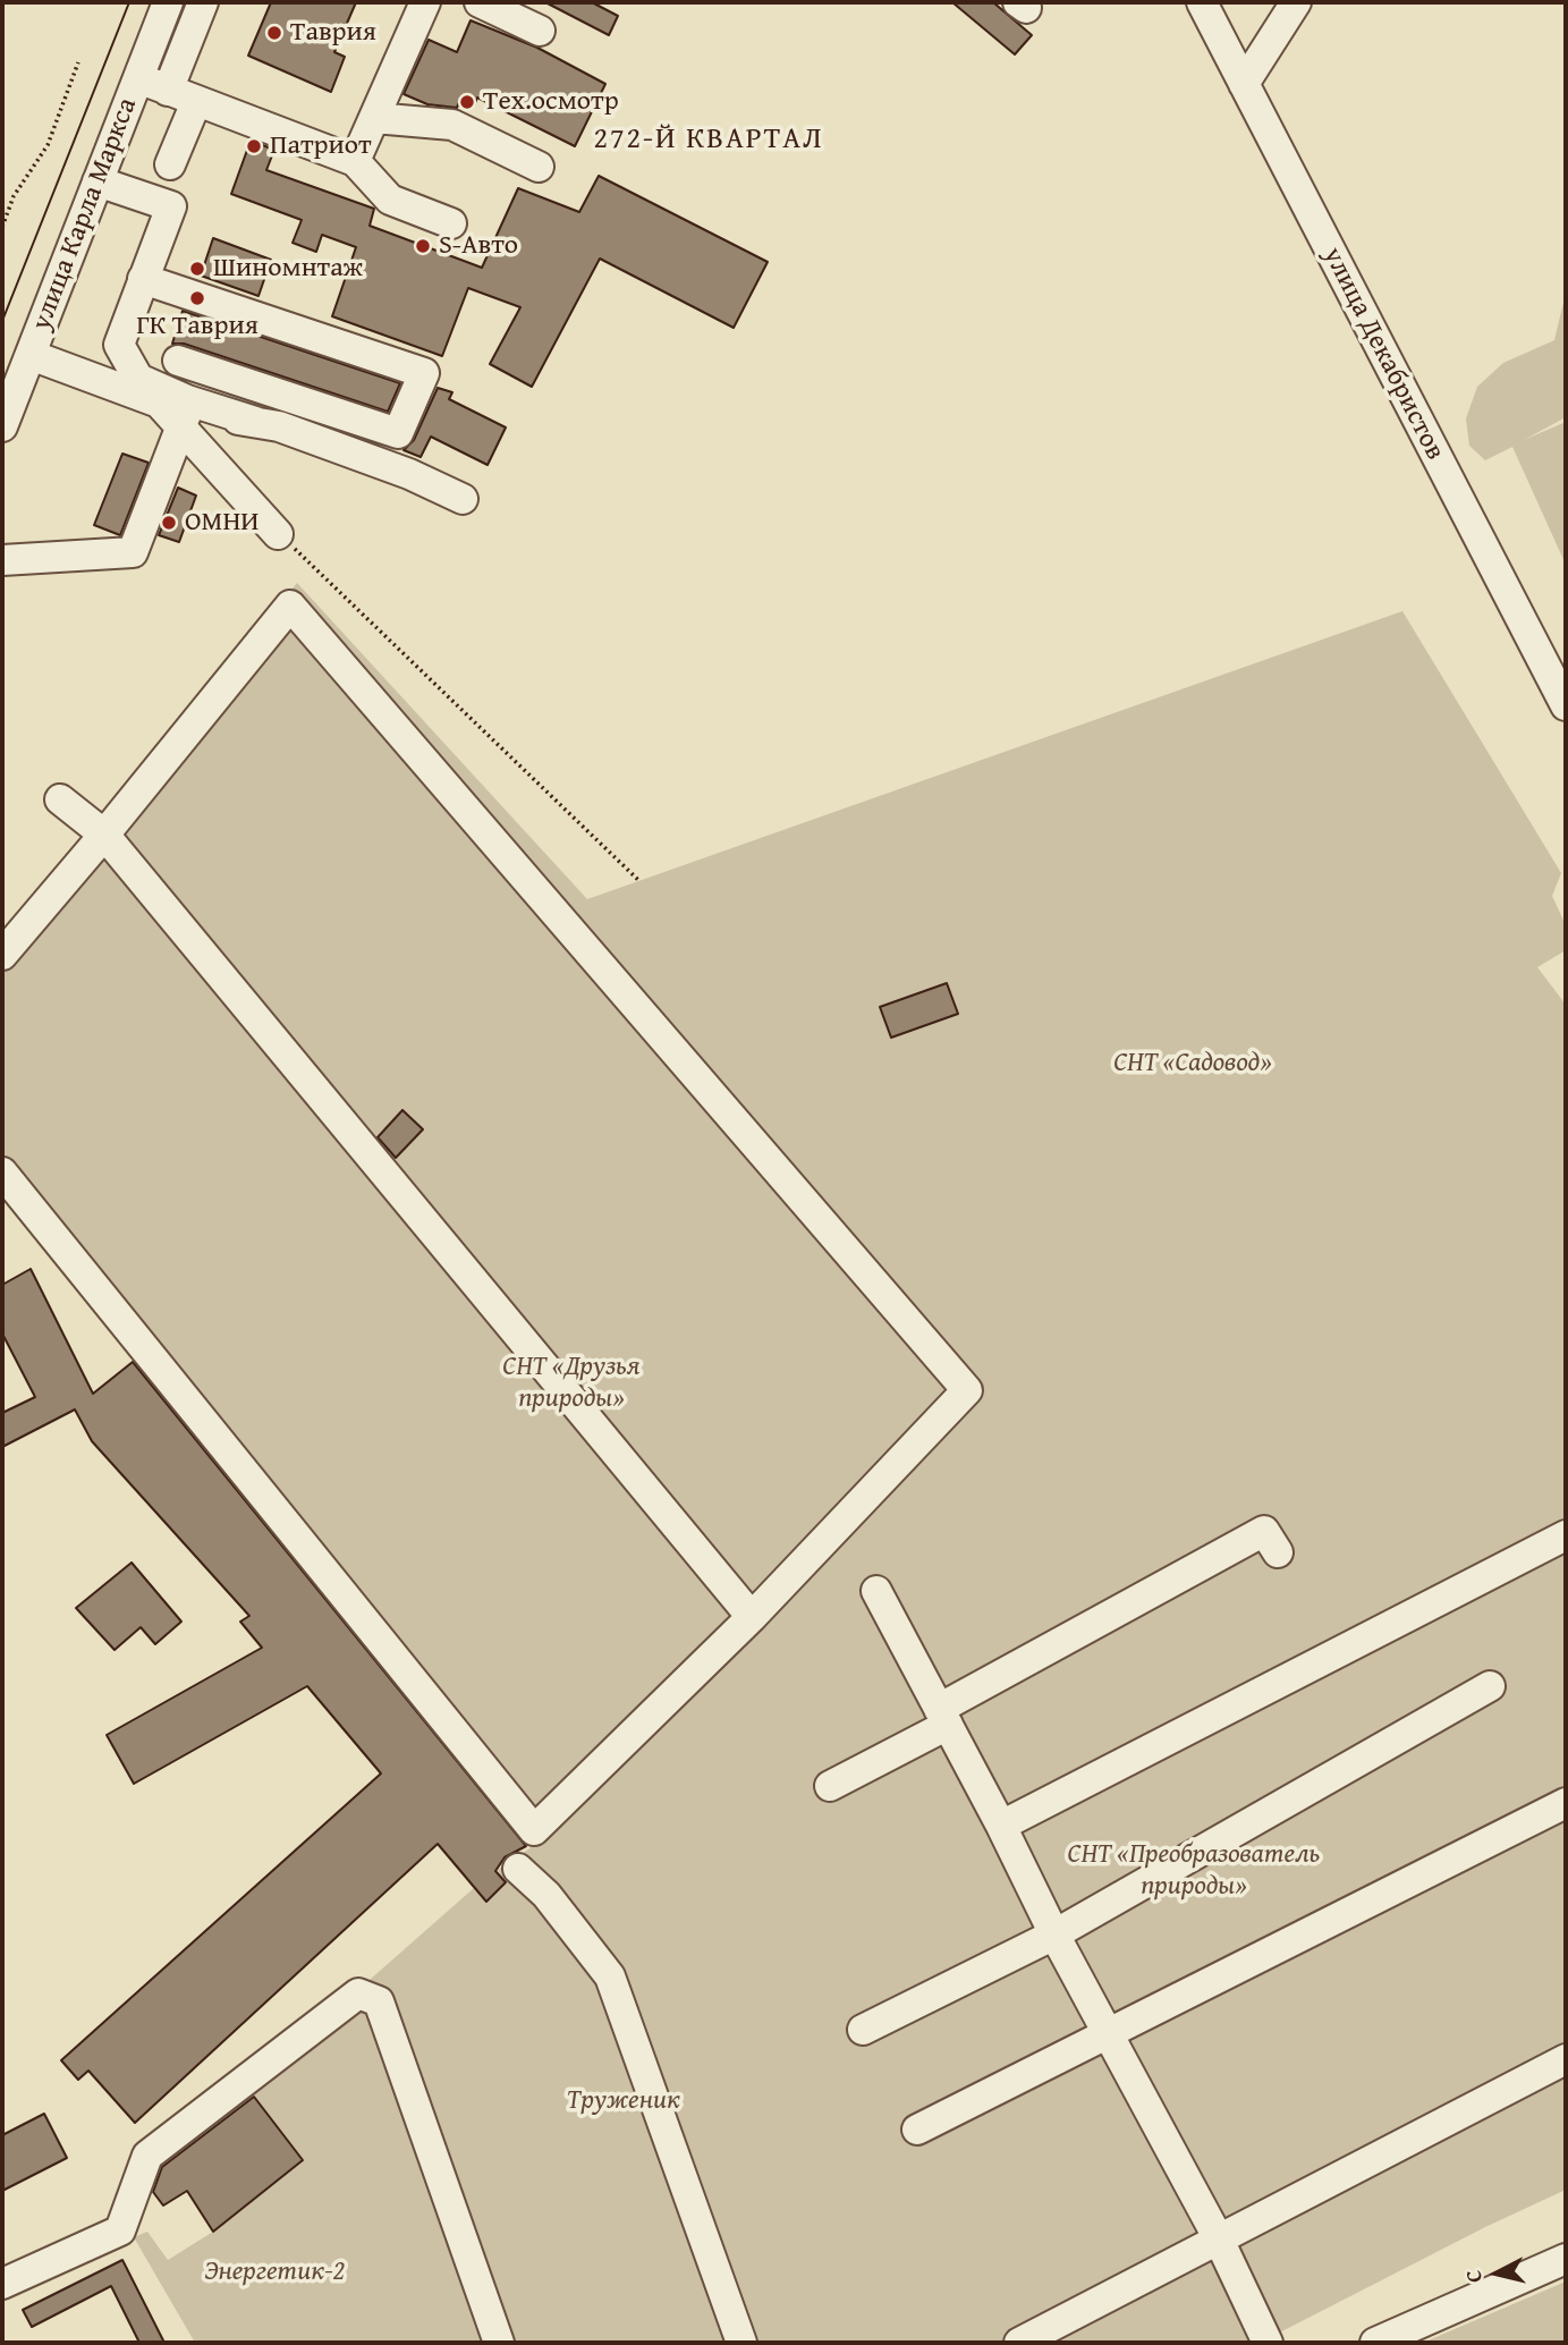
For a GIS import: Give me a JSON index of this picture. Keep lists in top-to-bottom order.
{
  "streets": {
    "street": ["улица Карла Маркса", "улица Декабристов"]
  },
  "districts": ["272-Й КВАРТАЛ"],
  "parks": [
    "СНТ «Садовод»",
    "СНТ «Друзья природы»",
    "СНТ «Преобразователь природы»",
    "Труженик",
    "Энергетик-2"
  ],
  "places": [
    "Таврия",
    "Тех.осмотр",
    "Патриот",
    "S-Авто",
    "Шиномнтаж",
    "ГК Таврия",
    "ОМНИ"
  ],
  "north": "left"
}
